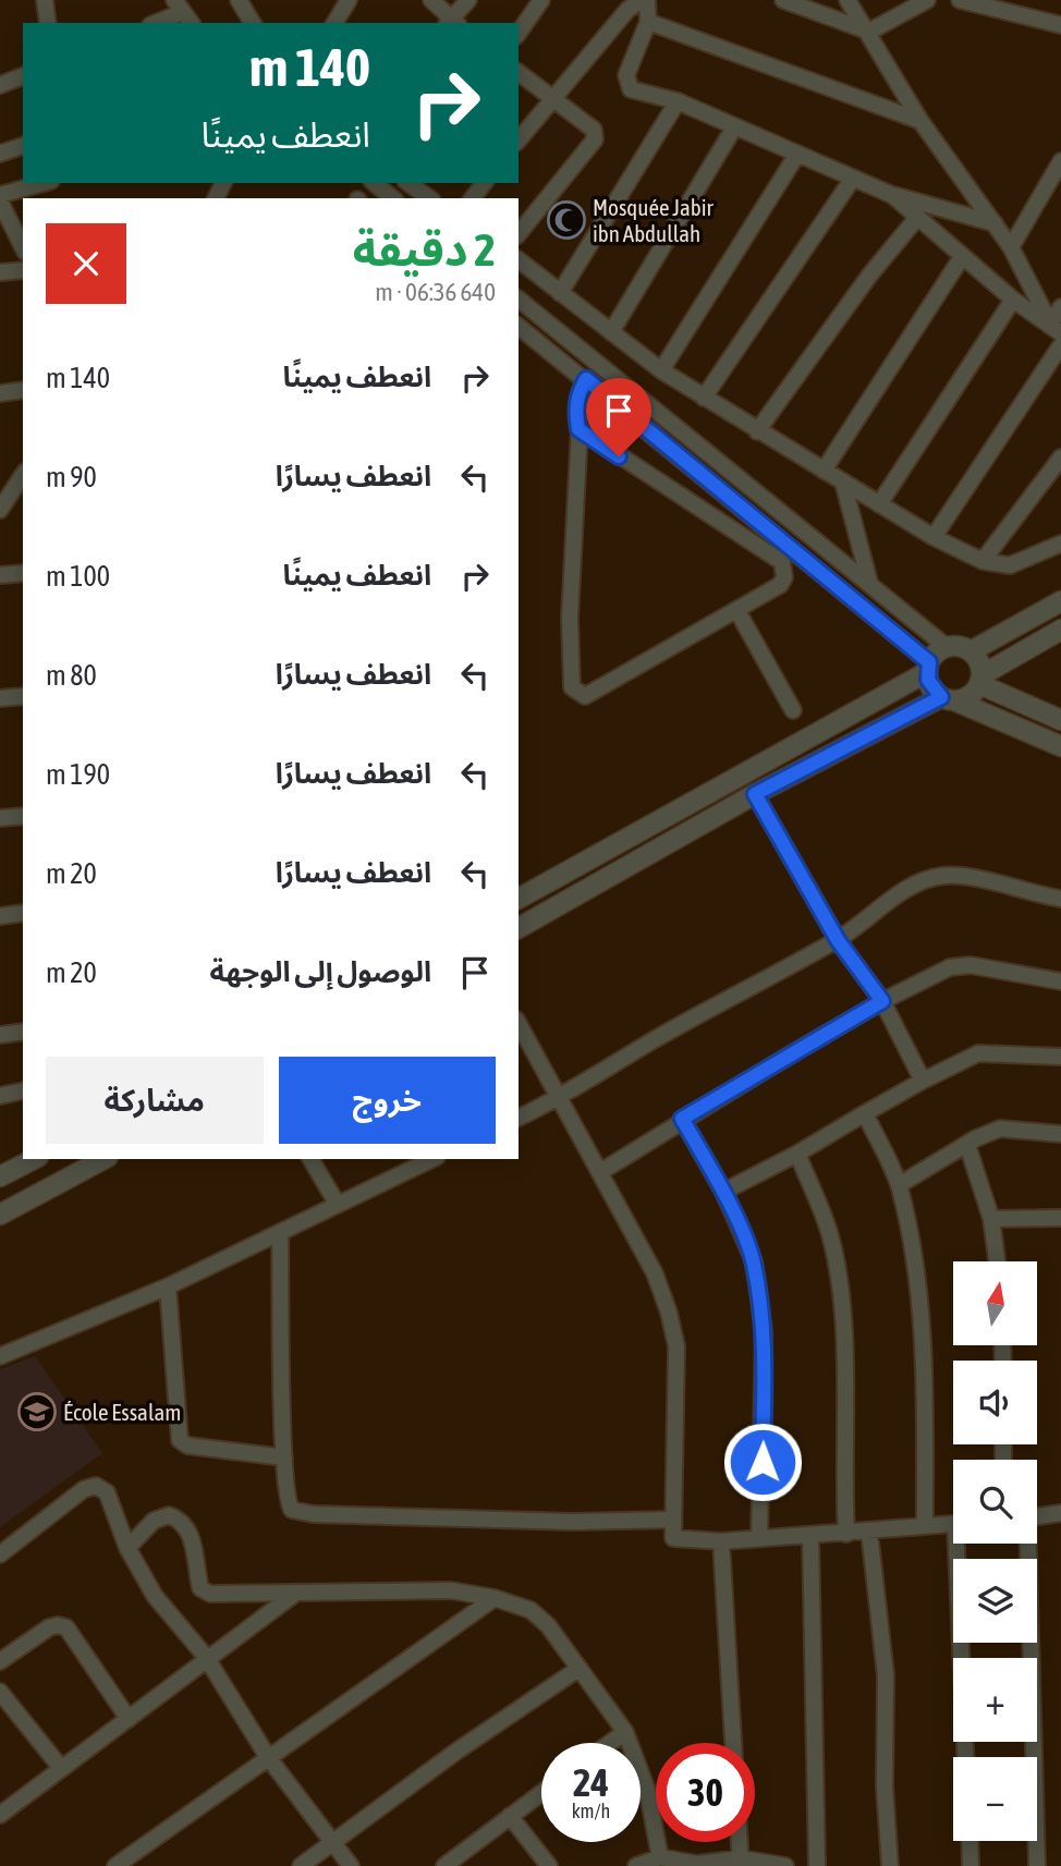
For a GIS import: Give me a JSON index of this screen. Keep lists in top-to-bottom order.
{
  "places": {
    "mosque": ["Mosquée Jabir ibn Abdullah"],
    "school or university": ["École Essalam"]
  },
  "north": "top",
  "page": {
    "turn": ["140 m", "انعطف يمينًا"],
    "heading": ["2 دقيقة", "640 m · 06:36"],
    "list": [
      {
        "name": "انعطف يمينًا",
        "value": "140 m"
      },
      {
        "name": "انعطف يسارًا",
        "value": "90 m"
      },
      {
        "name": "انعطف يمينًا",
        "value": "100 m"
      },
      {
        "name": "انعطف يسارًا",
        "value": "80 m"
      },
      {
        "name": "انعطف يسارًا",
        "value": "190 m"
      },
      {
        "name": "انعطف يسارًا",
        "value": "20 m"
      },
      {
        "name": "الوصول إلى الوجهة",
        "value": "20 m"
      }
    ],
    "buttons": ["خروج", "مشاركة"],
    "map_buttons": ["+", "−"],
    "speed": "24 km/h",
    "limit": "30"
  }
}
